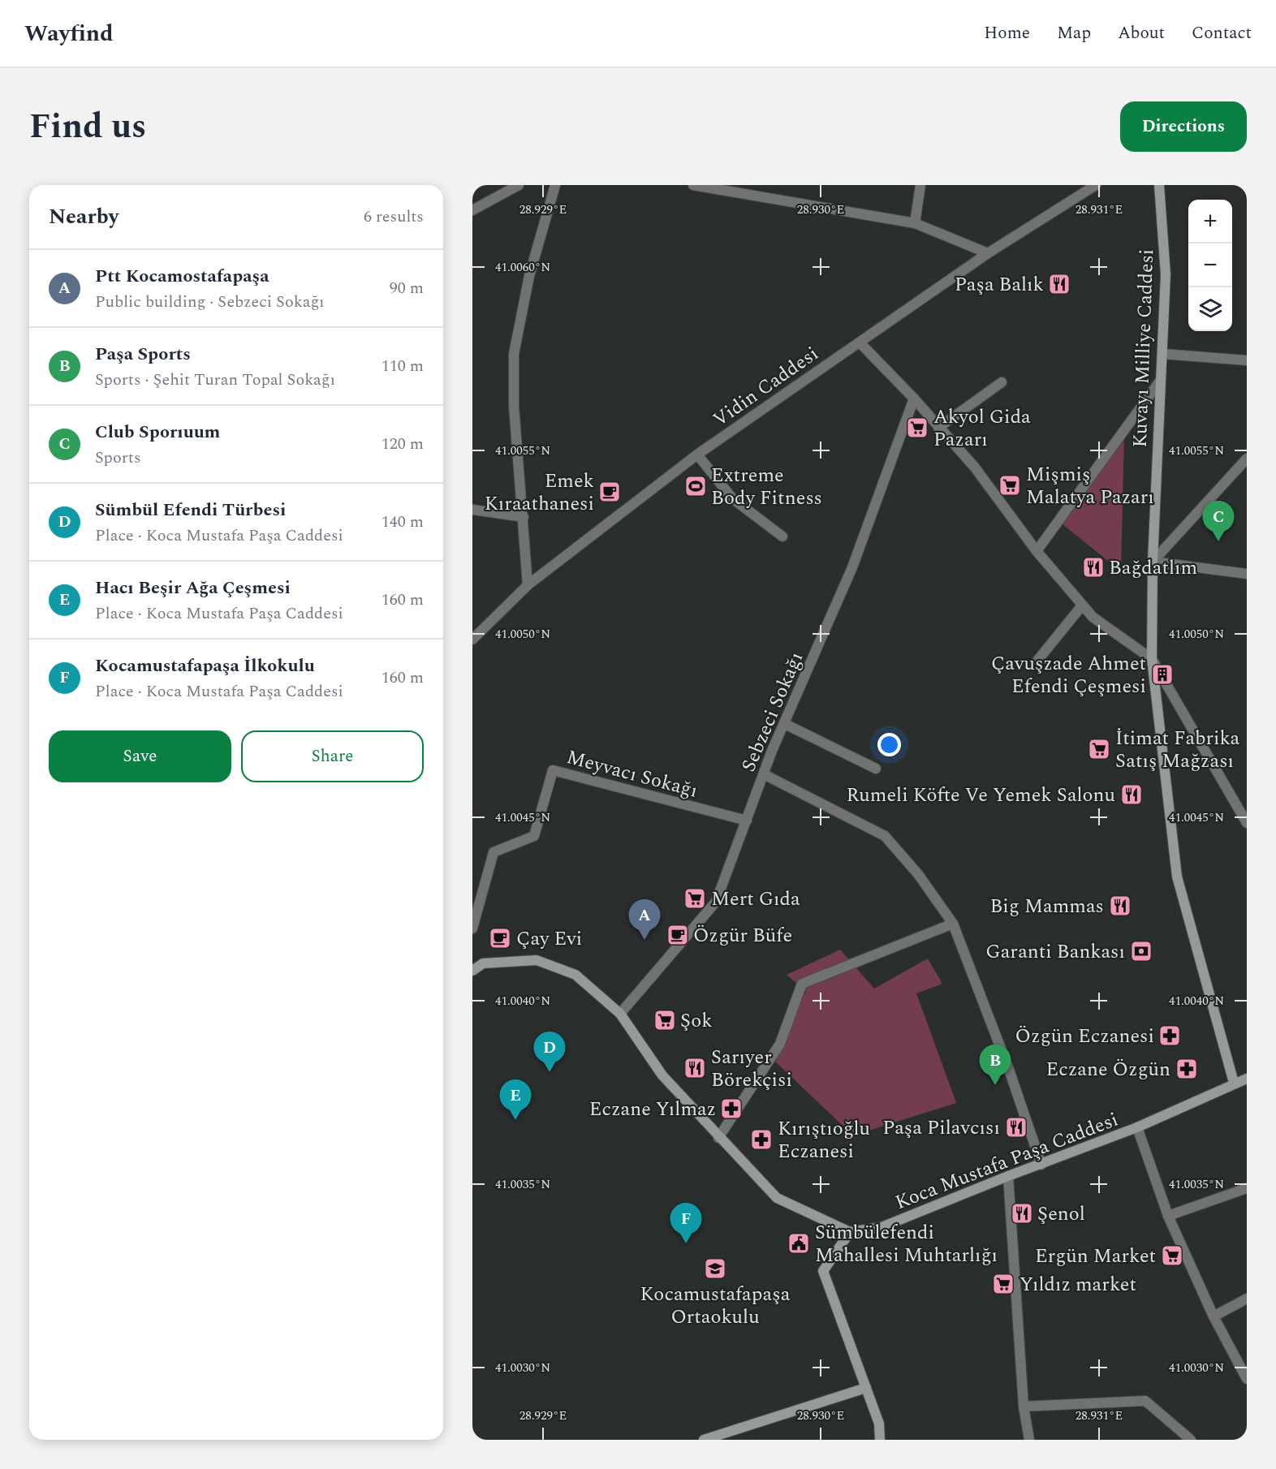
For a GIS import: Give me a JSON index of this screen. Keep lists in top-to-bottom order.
{
  "streets": {
    "street": [
      "Kuvayı Milliye Caddesi",
      "Vidin Caddesi",
      "Sebzeci Sokağı",
      "Meyvacı Sokağı",
      "Koca Mustafa Paşa Caddesi"
    ]
  },
  "crossings": [
    ["Kuvayı Milliye Caddesi", "Koca Mustafa Paşa Caddesi"],
    ["Sebzeci Sokağı", "Meyvacı Sokağı"]
  ],
  "places": {
    "restaurant": [
      "Paşa Balık",
      "Bağdatlım",
      "Rumeli Köfte Ve Yemek Salonu",
      "Big Mammas",
      "Sarıyer Börekçisi",
      "Paşa Pilavcısı",
      "Şenol"
    ],
    "supermarket": [
      "Akyol Gida Pazarı",
      "Mişmiş Malatya Pazarı",
      "İtimat Fabrika Satış Mağzası",
      "Mert Gıda",
      "Şok",
      "Ergün Market",
      "Yıldız market"
    ],
    "sports": ["Extreme Body Fitness"],
    "cafe": ["Emek Kıraathanesi", "Özgür Büfe", "Çay Evi"],
    "building": ["Çavuşzade Ahmet Efendi Çeşmesi"],
    "bank": ["Garanti Bankası"],
    "pharmacy": [
      "Özgün Eczanesi",
      "Eczane Özgün",
      "Eczane Yılmaz",
      "Kırıştıoğlu Eczanesi"
    ],
    "public building": ["Sümbülefendi Mahallesi Muhtarlığı"],
    "school or university": ["Kocamustafapaşa Ortaokulu"]
  },
  "page": {
    "header": "Wayfind",
    "nav": [
      "Home",
      "Map",
      "About",
      "Contact"
    ],
    "title": "Find us",
    "buttons": [
      "Directions",
      ["Save", "Share"]
    ],
    "heading": ["Nearby", "6 results"],
    "map_buttons": ["+", "−"],
    "list": [
      {
        "mark": "A",
        "name": "Ptt Kocamostafapaşa",
        "note": "Public building · Sebzeci Sokağı",
        "value": "90 m"
      },
      {
        "mark": "B",
        "name": "Paşa Sports",
        "note": "Sports · Şehit Turan Topal Sokağı",
        "value": "110 m"
      },
      {
        "mark": "C",
        "name": "Club Sporıuum",
        "note": "Sports",
        "value": "120 m"
      },
      {
        "mark": "D",
        "name": "Sümbül Efendi Türbesi",
        "note": "Place · Koca Mustafa Paşa Caddesi",
        "value": "140 m"
      },
      {
        "mark": "E",
        "name": "Hacı Beşir Ağa Çeşmesi",
        "note": "Place · Koca Mustafa Paşa Caddesi",
        "value": "160 m"
      },
      {
        "mark": "F",
        "name": "Kocamustafapaşa İlkokulu",
        "note": "Place · Koca Mustafa Paşa Caddesi",
        "value": "160 m"
      }
    ],
    "pins": [
      "C",
      "A",
      "D",
      "B",
      "E",
      "F"
    ]
  },
  "coordinates": [
    "28.929°E",
    "28.930°E",
    "28.931°E",
    "41.0060°N",
    "41.0055°N",
    "41.0050°N",
    "41.0045°N",
    "41.0040°N",
    "41.0035°N",
    "41.0030°N"
  ]
}
